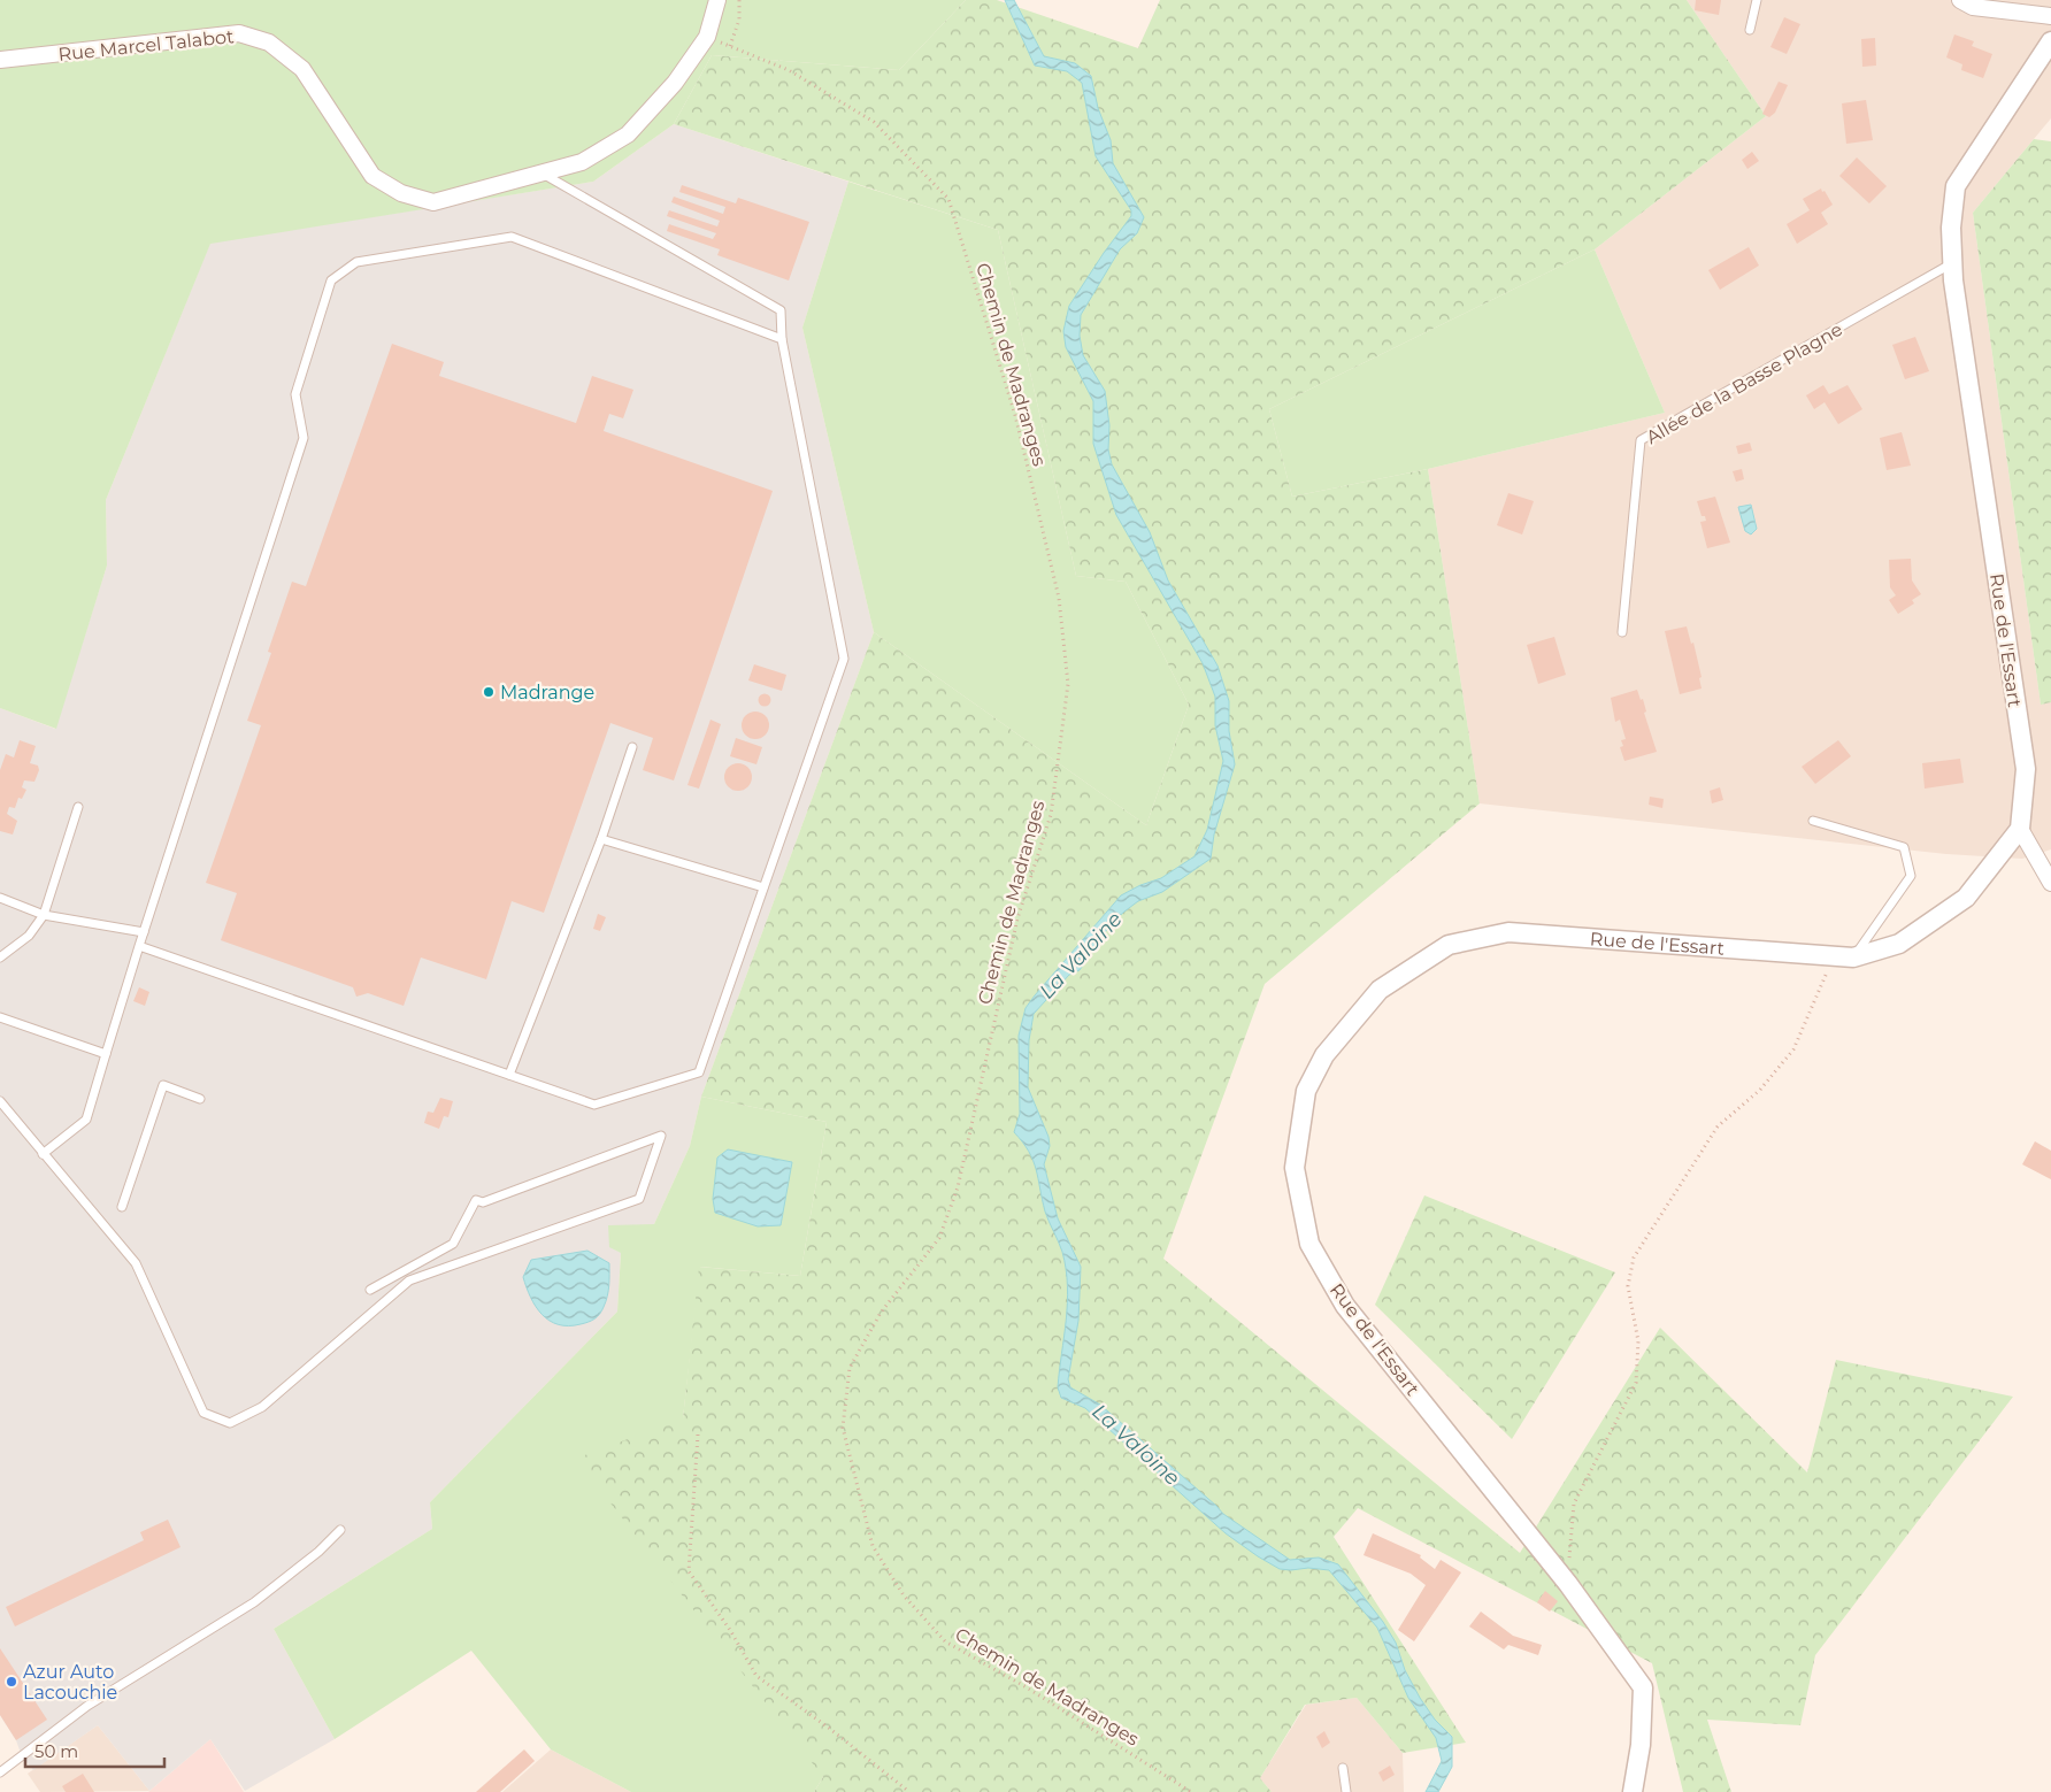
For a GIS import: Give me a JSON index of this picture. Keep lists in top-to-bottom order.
{
  "streets": {
    "street": ["Rue Marcel Talabot", "Rue de l'Essart"],
    "lane": ["Allée de la Basse Plagne"],
    "path": ["Chemin de Madranges"]
  },
  "crossings": [
    ["Rue Marcel Talabot", "Chemin de Madranges"],
    ["Allée de la Basse Plagne", "Rue de l'Essart"]
  ],
  "water": ["La Valoine"],
  "places": ["Madrange", "Azur Auto Lacouchie"],
  "scale_bar": "50 m"
}
